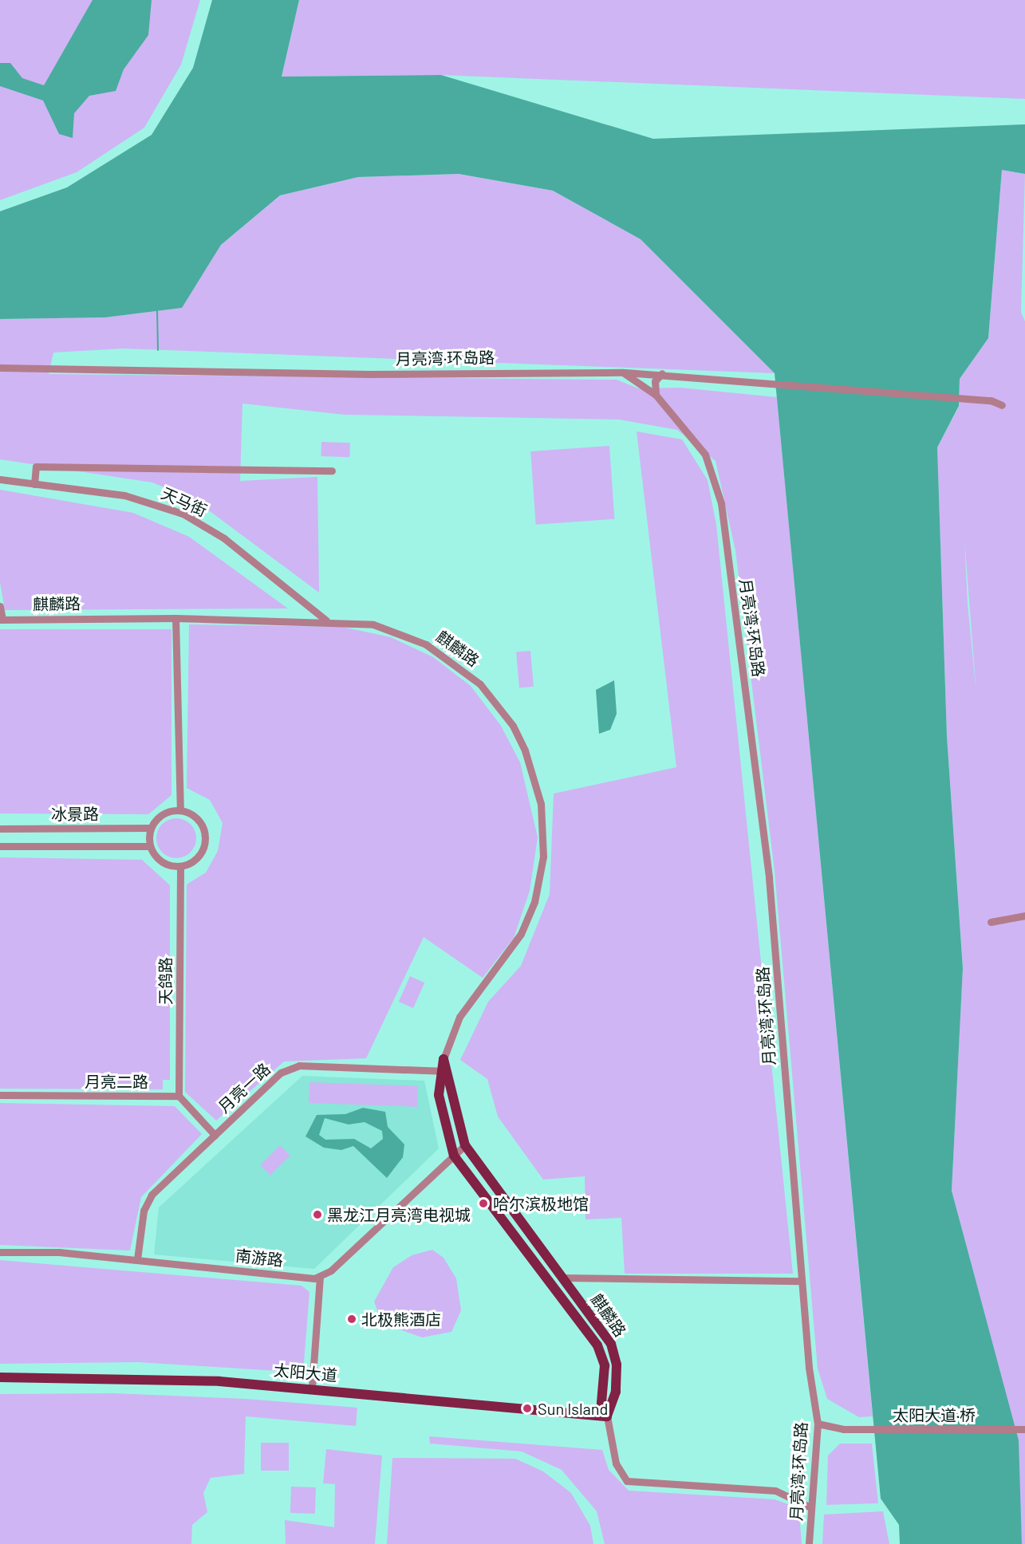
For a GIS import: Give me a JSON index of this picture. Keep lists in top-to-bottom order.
{
  "streets": {
    "main road": ["麒麟路", "太阳大道"],
    "street": [
      "月亮湾·环岛路",
      "天马街",
      "冰景路",
      "天鸽路",
      "月亮二路",
      "月亮一路",
      "南游路",
      "太阳大道·桥"
    ]
  },
  "crossings": [
    ["月亮湾·环岛路", "太阳大道·桥"],
    ["天马街", "麒麟路"],
    ["麒麟路", "月亮一路"],
    ["麒麟路", "太阳大道"],
    ["冰景路", "天鸽路"],
    ["天鸽路", "月亮二路"],
    ["月亮一路", "南游路"]
  ],
  "places": [
    "哈尔滨极地馆",
    "黑龙江月亮湾电视城",
    "北极熊酒店",
    "Sun Island"
  ]
}
